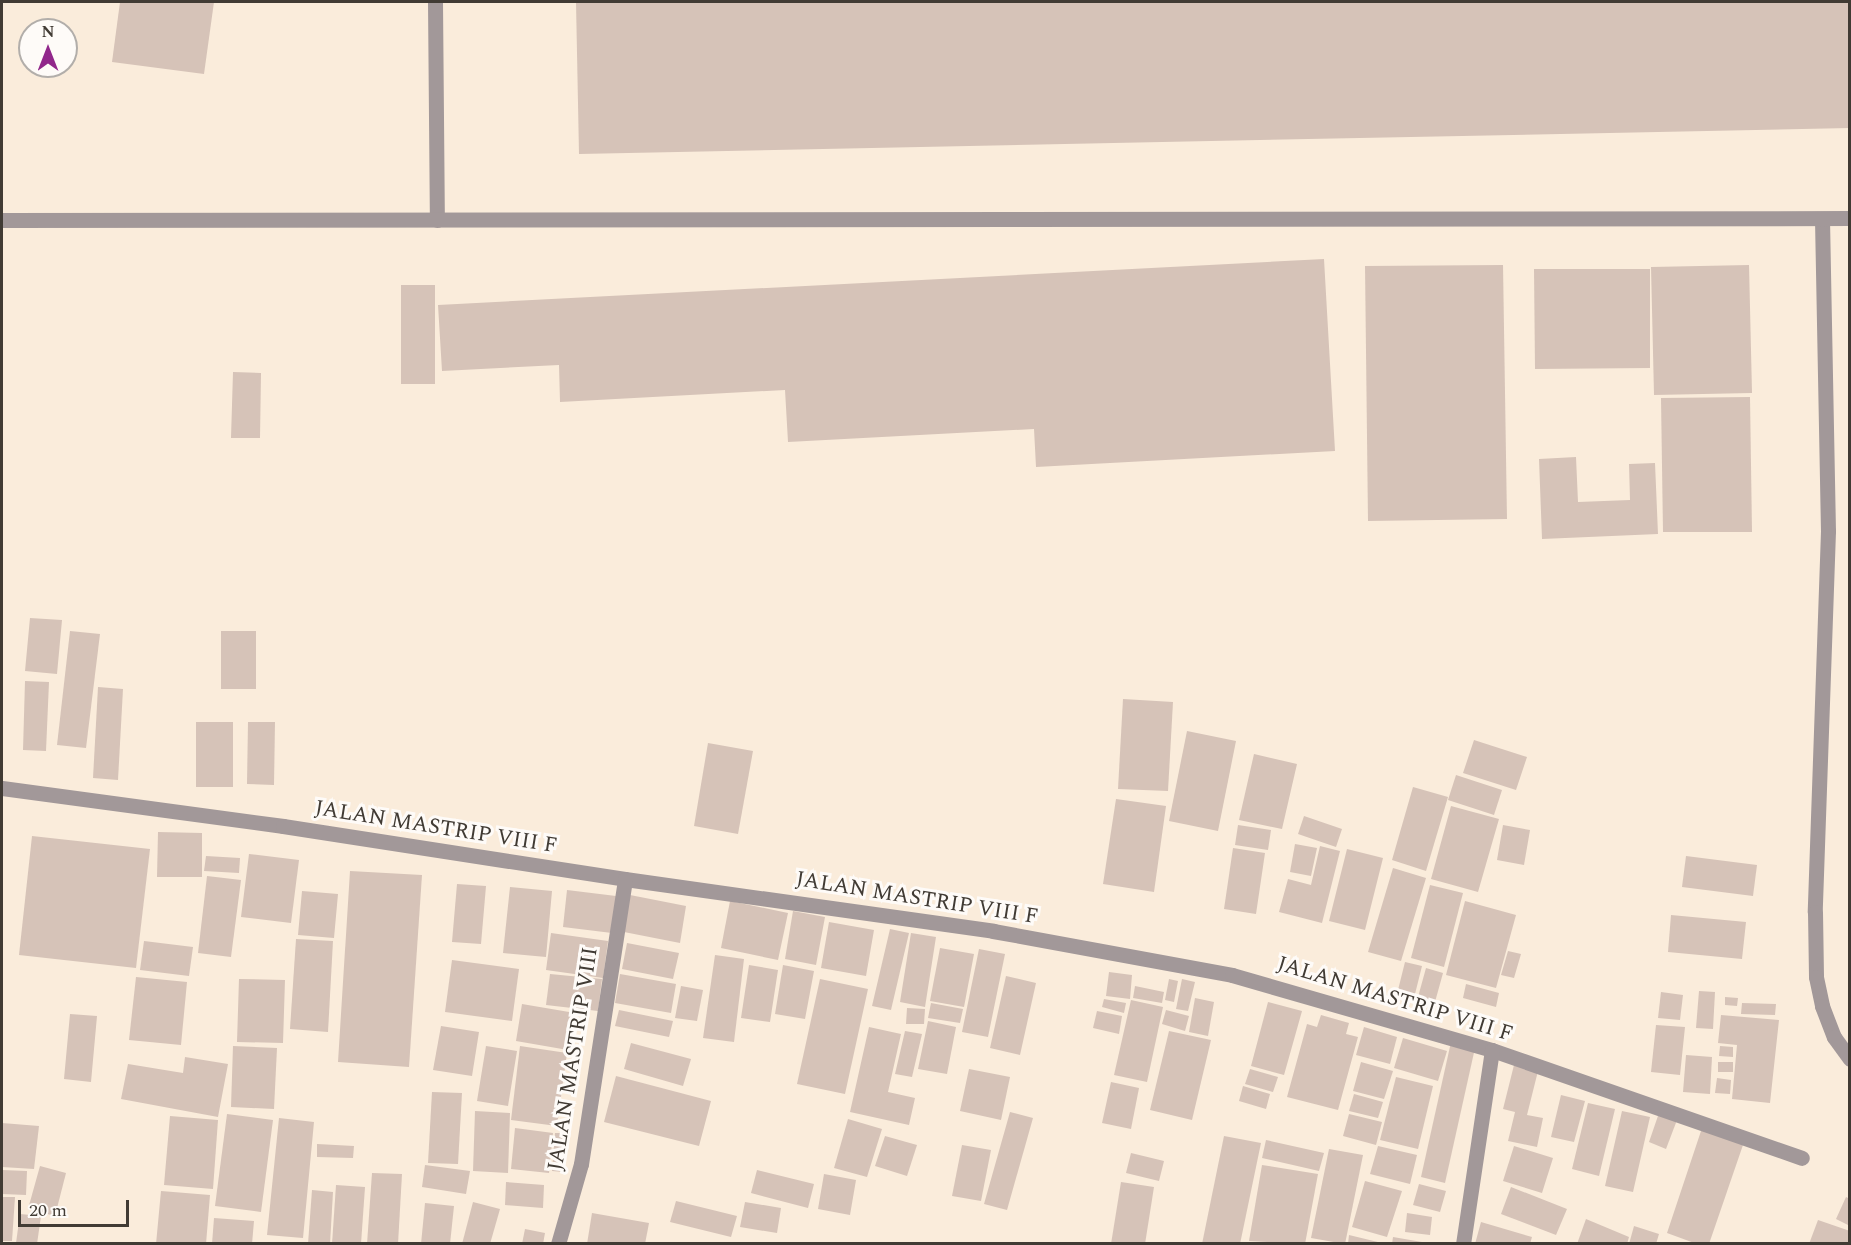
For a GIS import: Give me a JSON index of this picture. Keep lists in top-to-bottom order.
{
  "streets": {
    "street": ["JALAN MASTRIP VIII F", "JALAN MASTRIP VIII"]
  },
  "crossings": [
    ["JALAN MASTRIP VIII F", "JALAN MASTRIP VIII"]
  ],
  "scale_bar": "20 m",
  "north": "top"
}
